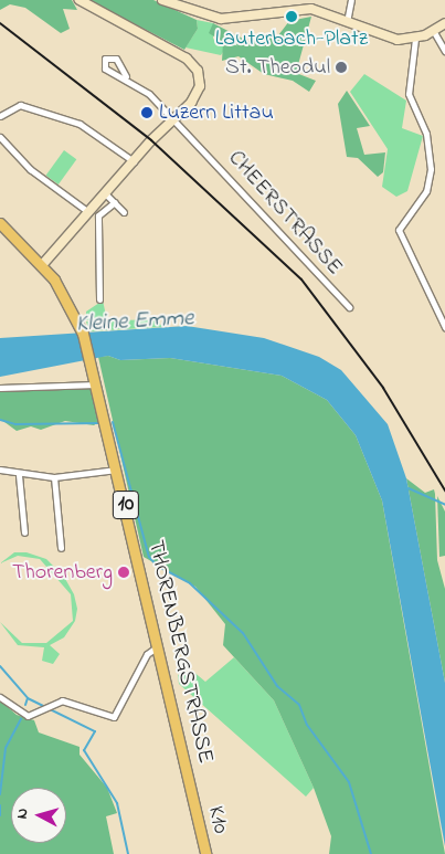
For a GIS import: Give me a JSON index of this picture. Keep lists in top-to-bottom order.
{
  "streets": {
    "main road": ["10", "THORENBERGSTRASSE", "K10"],
    "street": ["CHEERSTRASSE"]
  },
  "crossings": [
    ["THORENBERGSTRASSE", "K10"]
  ],
  "water": ["Kleine Emme"],
  "places": [
    "Lauterbach-Platz",
    "St. Theodul",
    "Luzern Littau",
    "Thorenberg"
  ],
  "north": "left"
}
